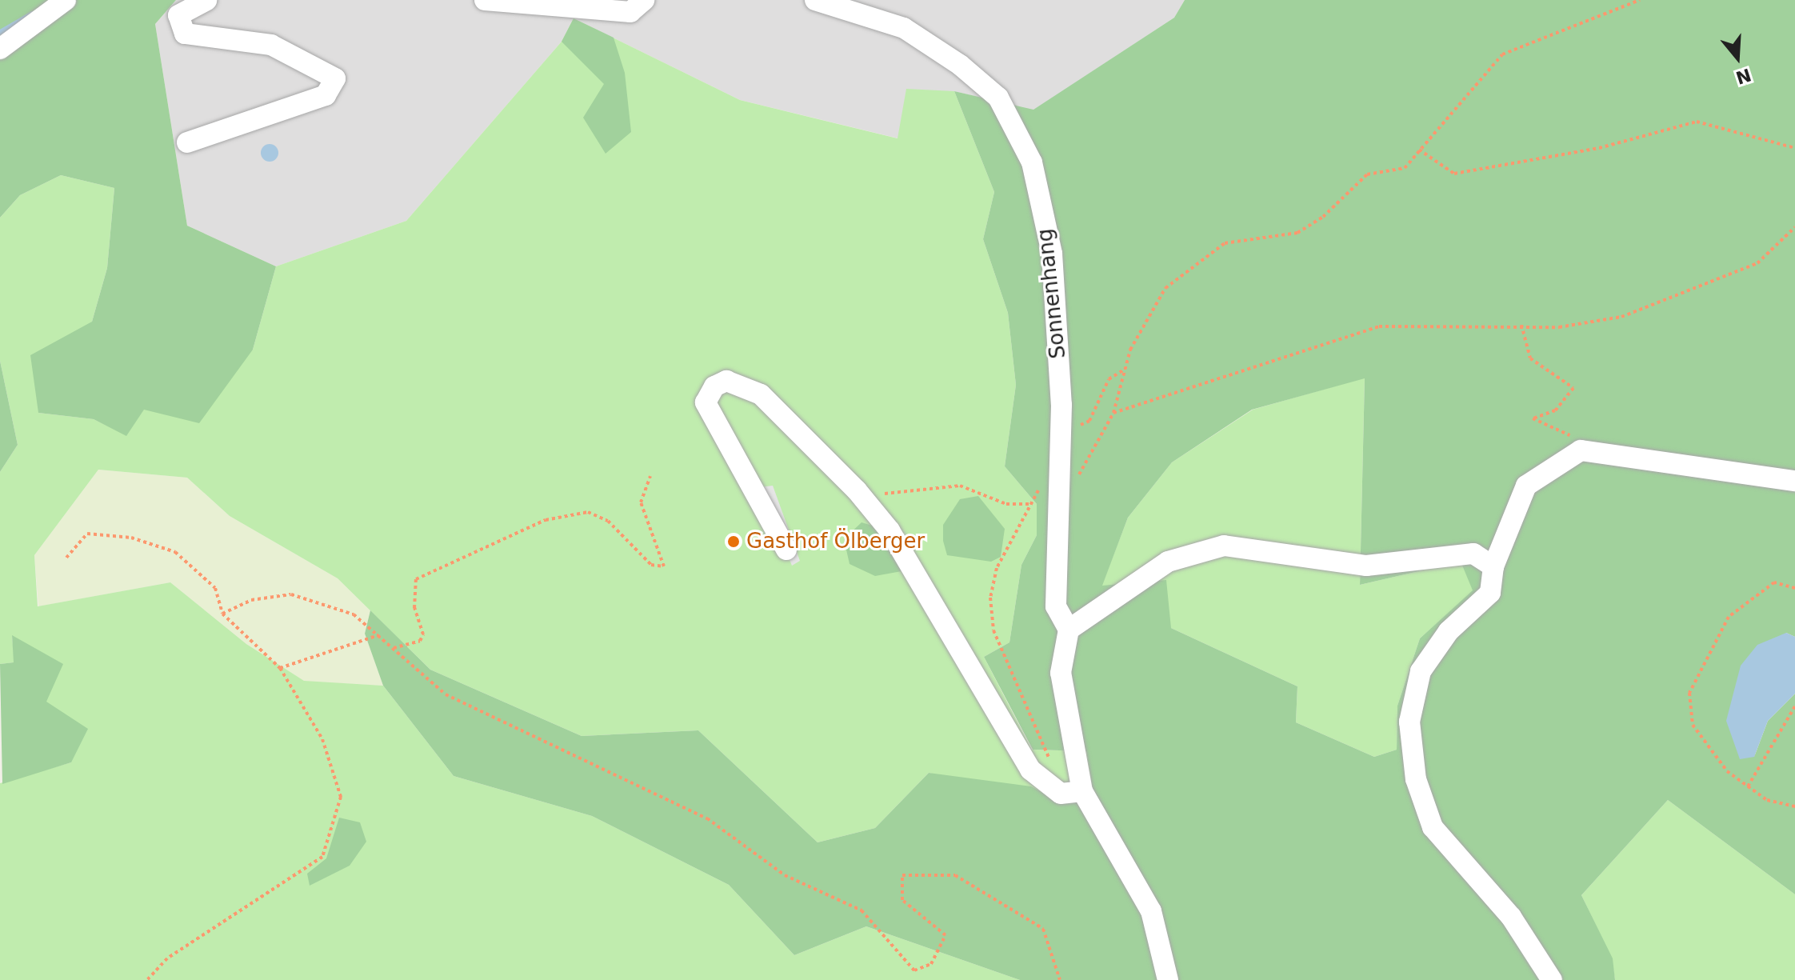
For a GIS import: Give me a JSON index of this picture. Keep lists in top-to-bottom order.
{
  "streets": {
    "street": ["Sonnenhang"]
  },
  "places": ["Gasthof Ölberger"],
  "north": "bottom"
}
